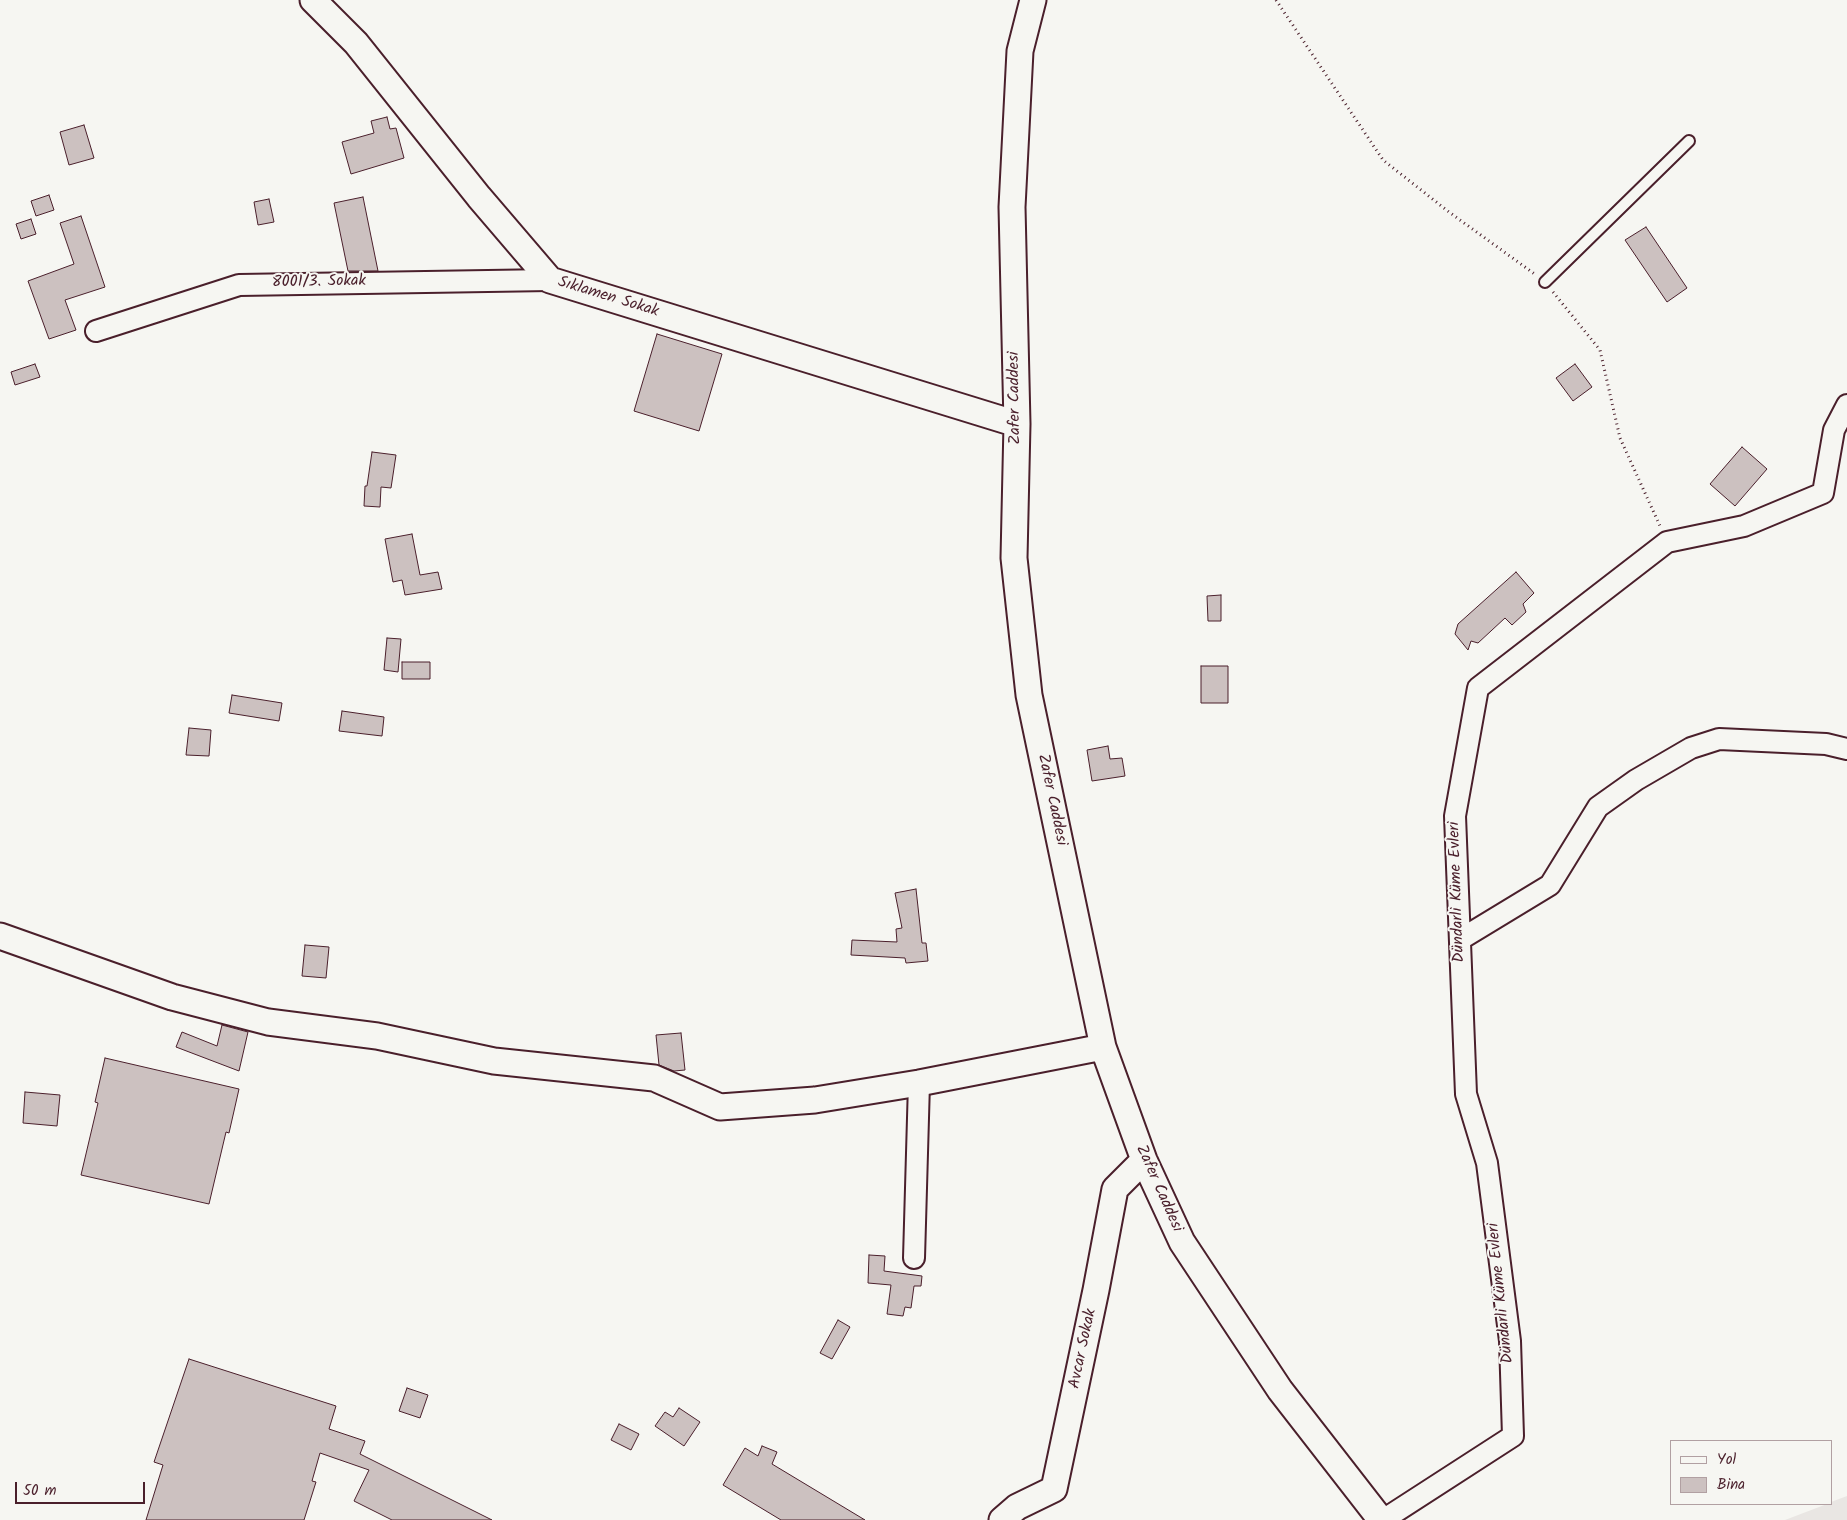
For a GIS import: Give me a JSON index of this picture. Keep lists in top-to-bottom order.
{
  "streets": {
    "street": [
      "8001/3. Sokak",
      "Sıklamen Sokak",
      "Zafer Caddesi",
      "Dündarli Küme Evleri",
      "Avcar Sokak"
    ]
  },
  "crossings": [
    ["8001/3. Sokak", "Sıklamen Sokak"],
    ["Sıklamen Sokak", "Zafer Caddesi"],
    ["Zafer Caddesi", "Dündarli Küme Evleri"],
    ["Zafer Caddesi", "Avcar Sokak"]
  ],
  "legend": ["Yol", "Bina"],
  "scale_bar": "50 m"
}
